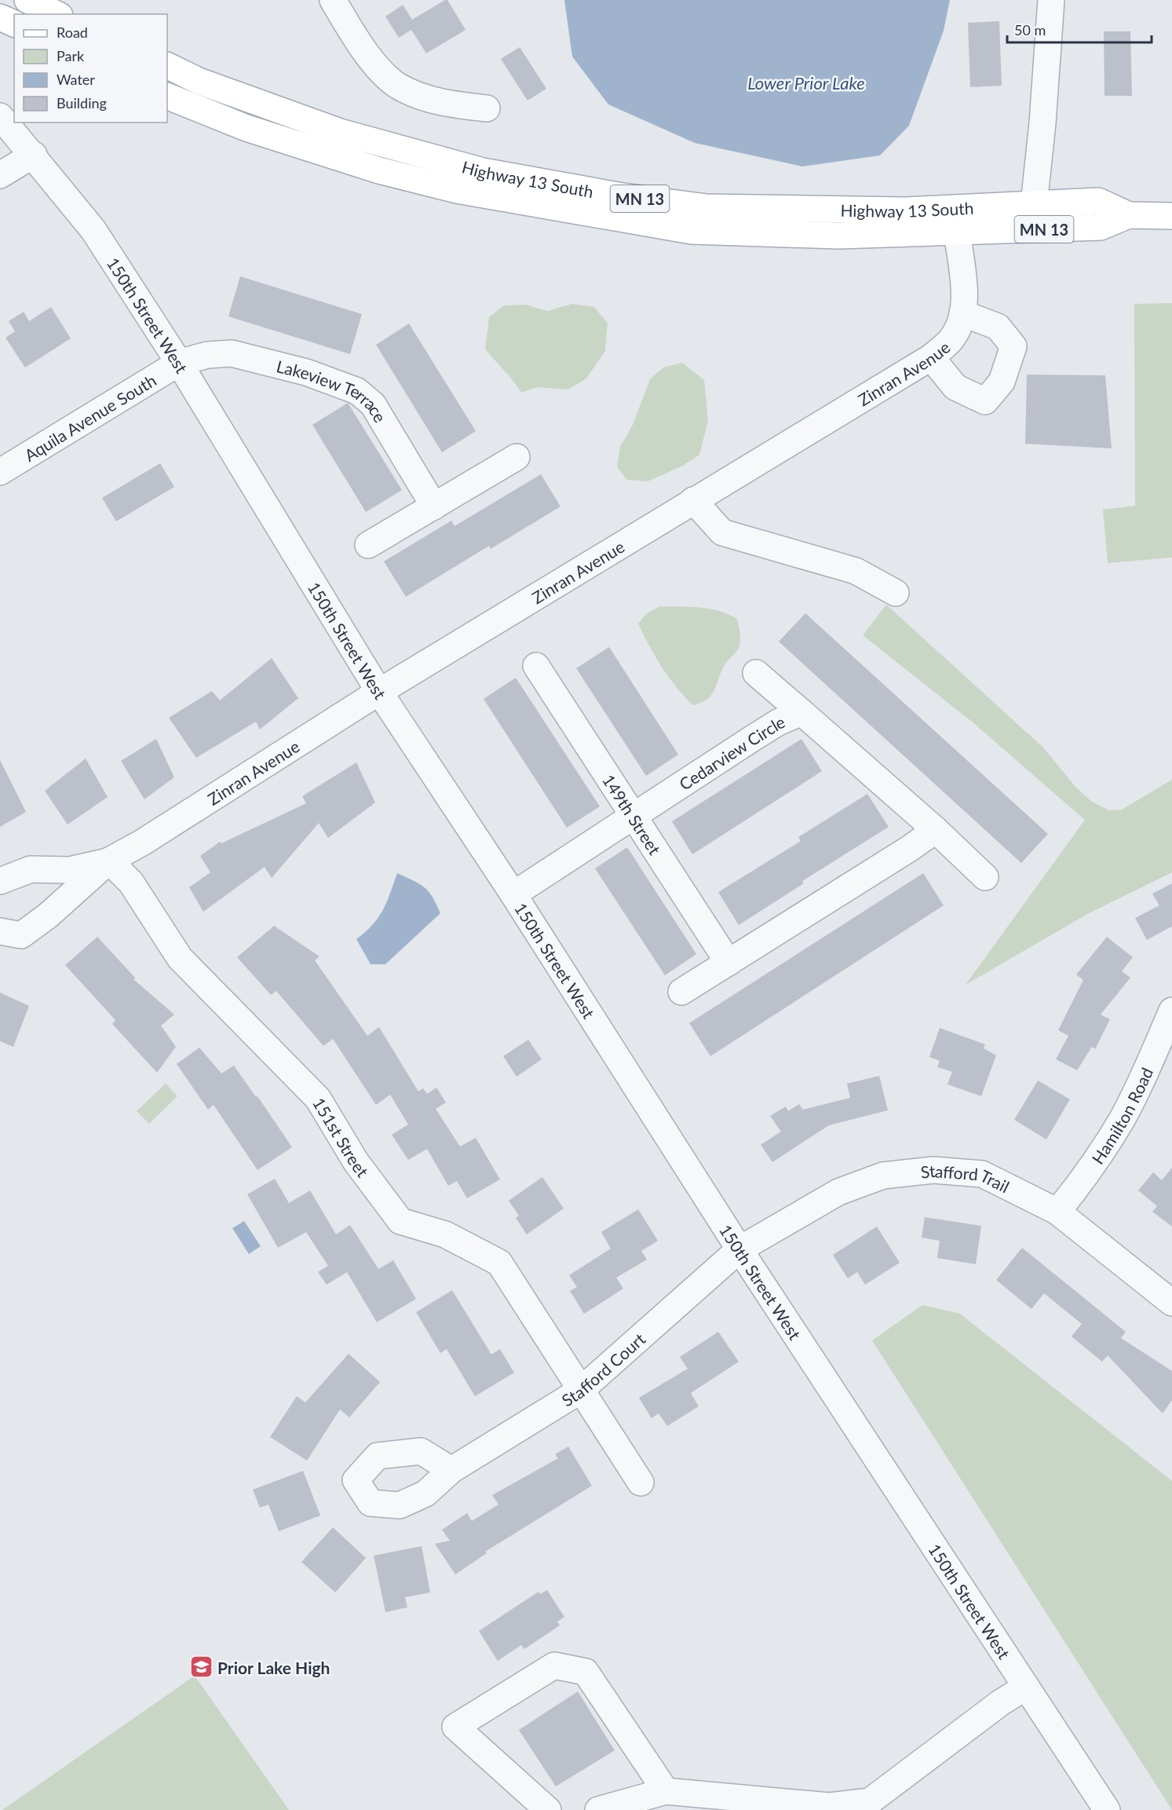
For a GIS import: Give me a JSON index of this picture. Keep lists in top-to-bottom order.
{
  "streets": {
    "main road": ["Highway 13 South", "MN 13"],
    "street": [
      "150th Street West",
      "Zinran Avenue",
      "Lakeview Terrace",
      "Aquila Avenue South",
      "Cedarview Circle",
      "149th Street",
      "Hamilton Road",
      "151st Street",
      "Stafford Trail",
      "Stafford Court"
    ]
  },
  "crossings": [
    ["Highway 13 South", "Zinran Avenue"],
    ["150th Street West", "Zinran Avenue"],
    ["150th Street West", "Lakeview Terrace"],
    ["150th Street West", "Aquila Avenue South"],
    ["150th Street West", "Cedarview Circle"],
    ["150th Street West", "Stafford Trail"],
    ["150th Street West", "Stafford Court"],
    ["Zinran Avenue", "151st Street"],
    ["Lakeview Terrace", "Aquila Avenue South"],
    ["Cedarview Circle", "149th Street"],
    ["Hamilton Road", "Stafford Trail"],
    ["151st Street", "Stafford Court"],
    ["Stafford Trail", "Stafford Court"]
  ],
  "water": ["Lower Prior Lake"],
  "places": {
    "school or university": ["Prior Lake High"]
  },
  "legend": [
    "Road",
    "Park",
    "Water",
    "Building"
  ],
  "scale_bar": "50 m"
}
